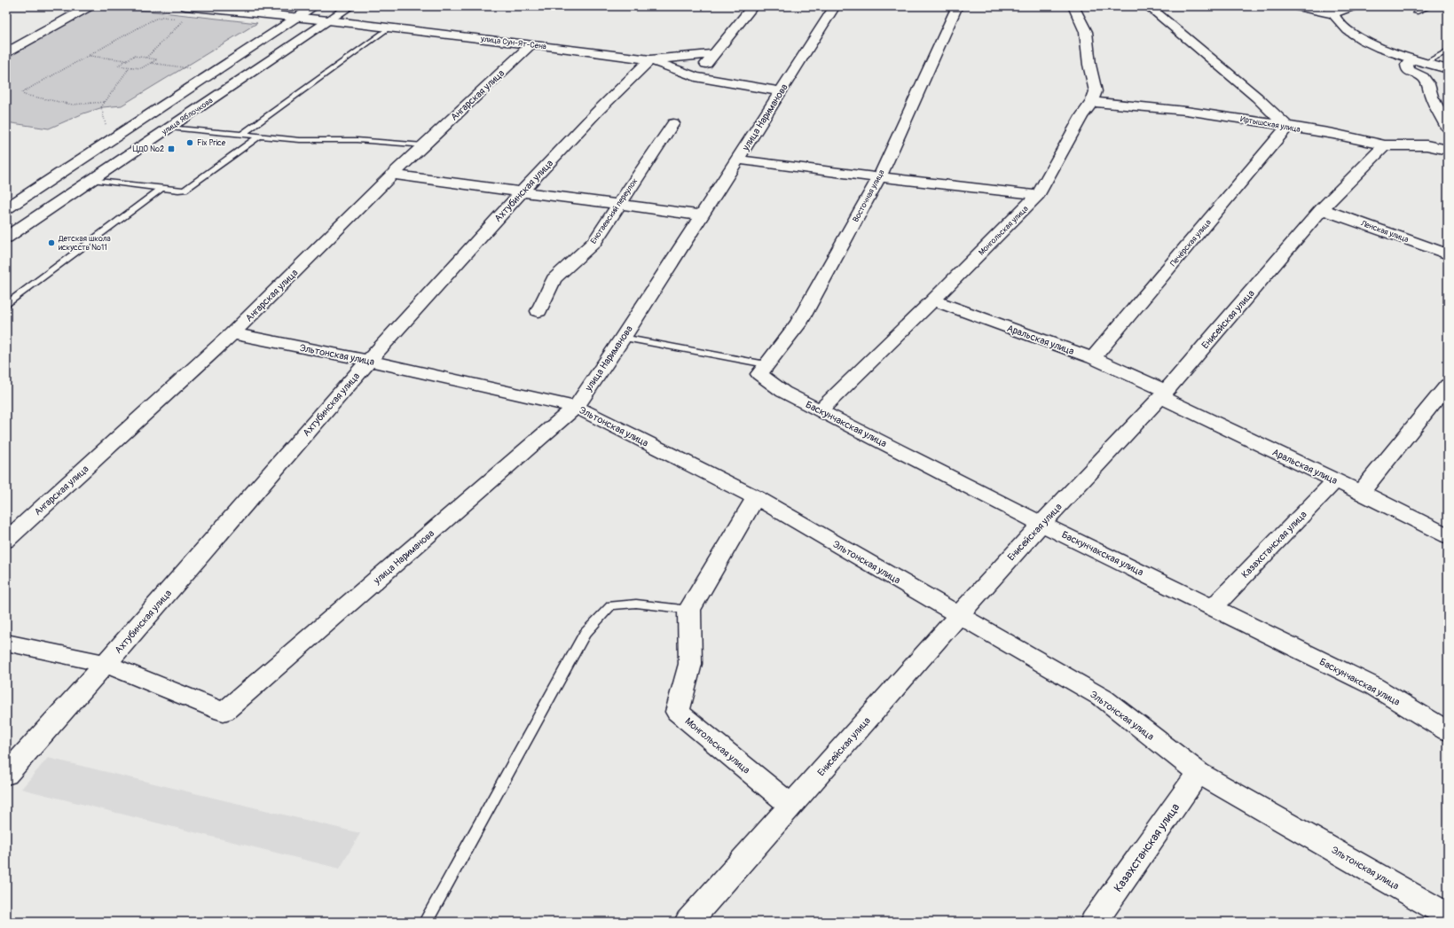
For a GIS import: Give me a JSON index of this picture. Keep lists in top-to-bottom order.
{
  "streets": {
    "street": [
      "улица Сун-Ят-Сена",
      "Ангарская улица",
      "улица Яблочкова",
      "улица Нариманова",
      "Иртышская улица",
      "Ахтубинская улица",
      "Восточная улица",
      "Енотаевский переулок",
      "Монгольская улица",
      "Ленская улица",
      "Печёрская улица",
      "Енисейская улица",
      "Аральская улица",
      "Эльтонская улица",
      "Баскунчакская улица",
      "Казахстанская улица"
    ]
  },
  "crossings": [
    ["улица Сун-Ят-Сена", "Ангарская улица"],
    ["улица Сун-Ят-Сена", "улица Яблочкова"],
    ["улица Сун-Ят-Сена", "улица Нариманова"],
    ["улица Сун-Ят-Сена", "Ахтубинская улица"],
    ["Ангарская улица", "Эльтонская улица"],
    ["улица Нариманова", "Ахтубинская улица"],
    ["улица Нариманова", "Эльтонская улица"],
    ["улица Нариманова", "Баскунчакская улица"],
    ["Иртышская улица", "Монгольская улица"],
    ["Иртышская улица", "Печёрская улица"],
    ["Иртышская улица", "Енисейская улица"],
    ["Ахтубинская улица", "Эльтонская улица"],
    ["Восточная улица", "Баскунчакская улица"],
    ["Монгольская улица", "Енисейская улица"],
    ["Монгольская улица", "Аральская улица"],
    ["Монгольская улица", "Баскунчакская улица"],
    ["Ленская улица", "Енисейская улица"],
    ["Печёрская улица", "Аральская улица"],
    ["Енисейская улица", "Аральская улица"],
    ["Енисейская улица", "Эльтонская улица"],
    ["Енисейская улица", "Баскунчакская улица"],
    ["Аральская улица", "Казахстанская улица"],
    ["Эльтонская улица", "Казахстанская улица"],
    ["Баскунчакская улица", "Казахстанская улица"]
  ],
  "places": {
    "other": ["Fix Price", "Детская школа искусств №11"],
    "transit": ["ЦДО №2"]
  }
}
